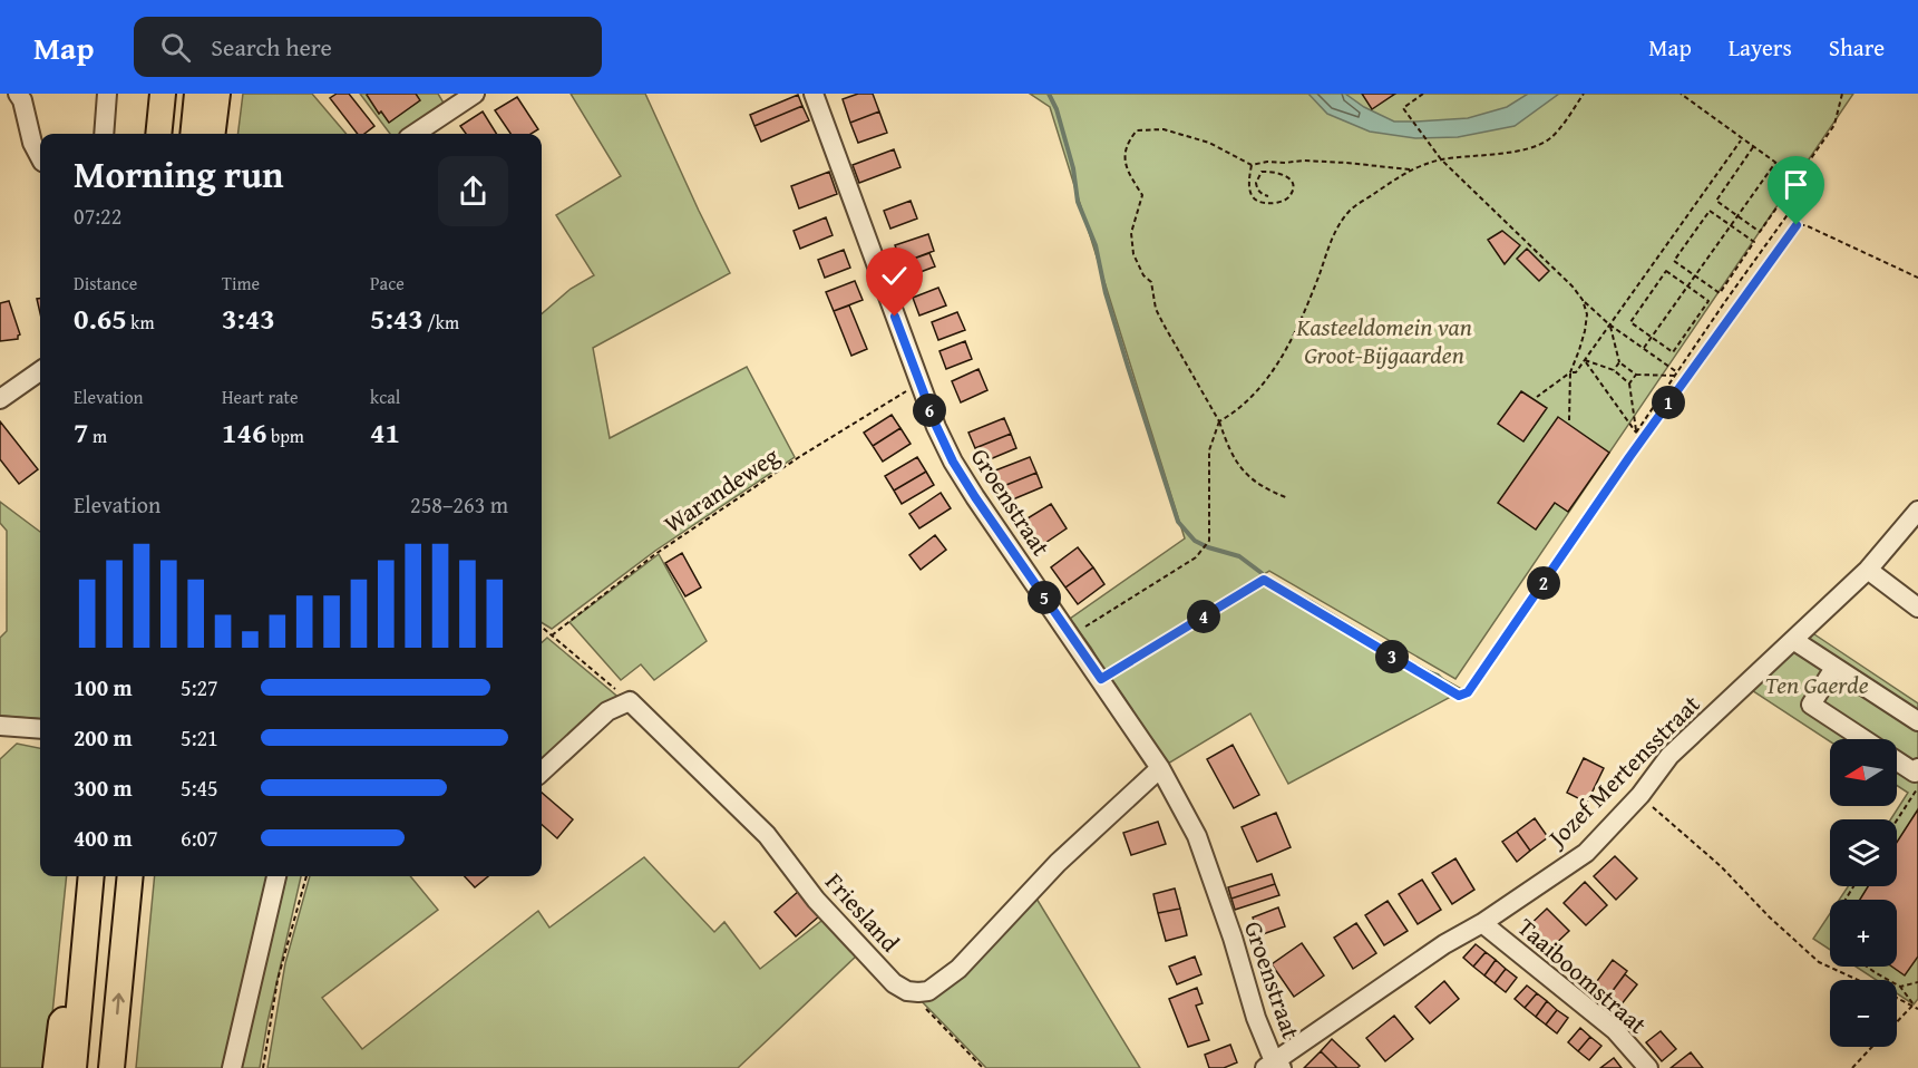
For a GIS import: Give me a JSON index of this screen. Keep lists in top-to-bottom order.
{
  "streets": {
    "street": [
      "Groenstraat",
      "Jozef Mertensstraat",
      "Friesland",
      "Taaiboomstraat"
    ],
    "path": ["Warandeweg"]
  },
  "crossings": [
    ["Warandeweg", "Groenstraat"],
    ["Groenstraat", "Jozef Mertensstraat"],
    ["Jozef Mertensstraat", "Taaiboomstraat"]
  ],
  "parks": ["Kasteeldomein van Groot-Bijgaarden", "Ten Gaerde"],
  "north": "left",
  "page": {
    "header": "Map",
    "search": "Search here",
    "nav": ["Map", "Layers", "Share"],
    "heading": ["Morning run", "07:22"],
    "stats": [
      ["Distance", "0.65 km"],
      ["Time", "3:43"],
      ["Pace", "5:43 /km"],
      ["Elevation", "7 m"],
      ["Heart rate", "146 bpm"],
      ["kcal", "41"]
    ],
    "pins": [
      "1",
      "6",
      "2",
      "5",
      "4",
      "3"
    ],
    "chart": ["Elevation", "258–263 m"],
    "list": [
      {
        "name": "100 m",
        "note": "5:27"
      },
      {
        "name": "200 m",
        "note": "5:21"
      },
      {
        "name": "300 m",
        "note": "5:45"
      },
      {
        "name": "400 m",
        "note": "6:07"
      }
    ],
    "map_buttons": ["+", "−"]
  }
}
